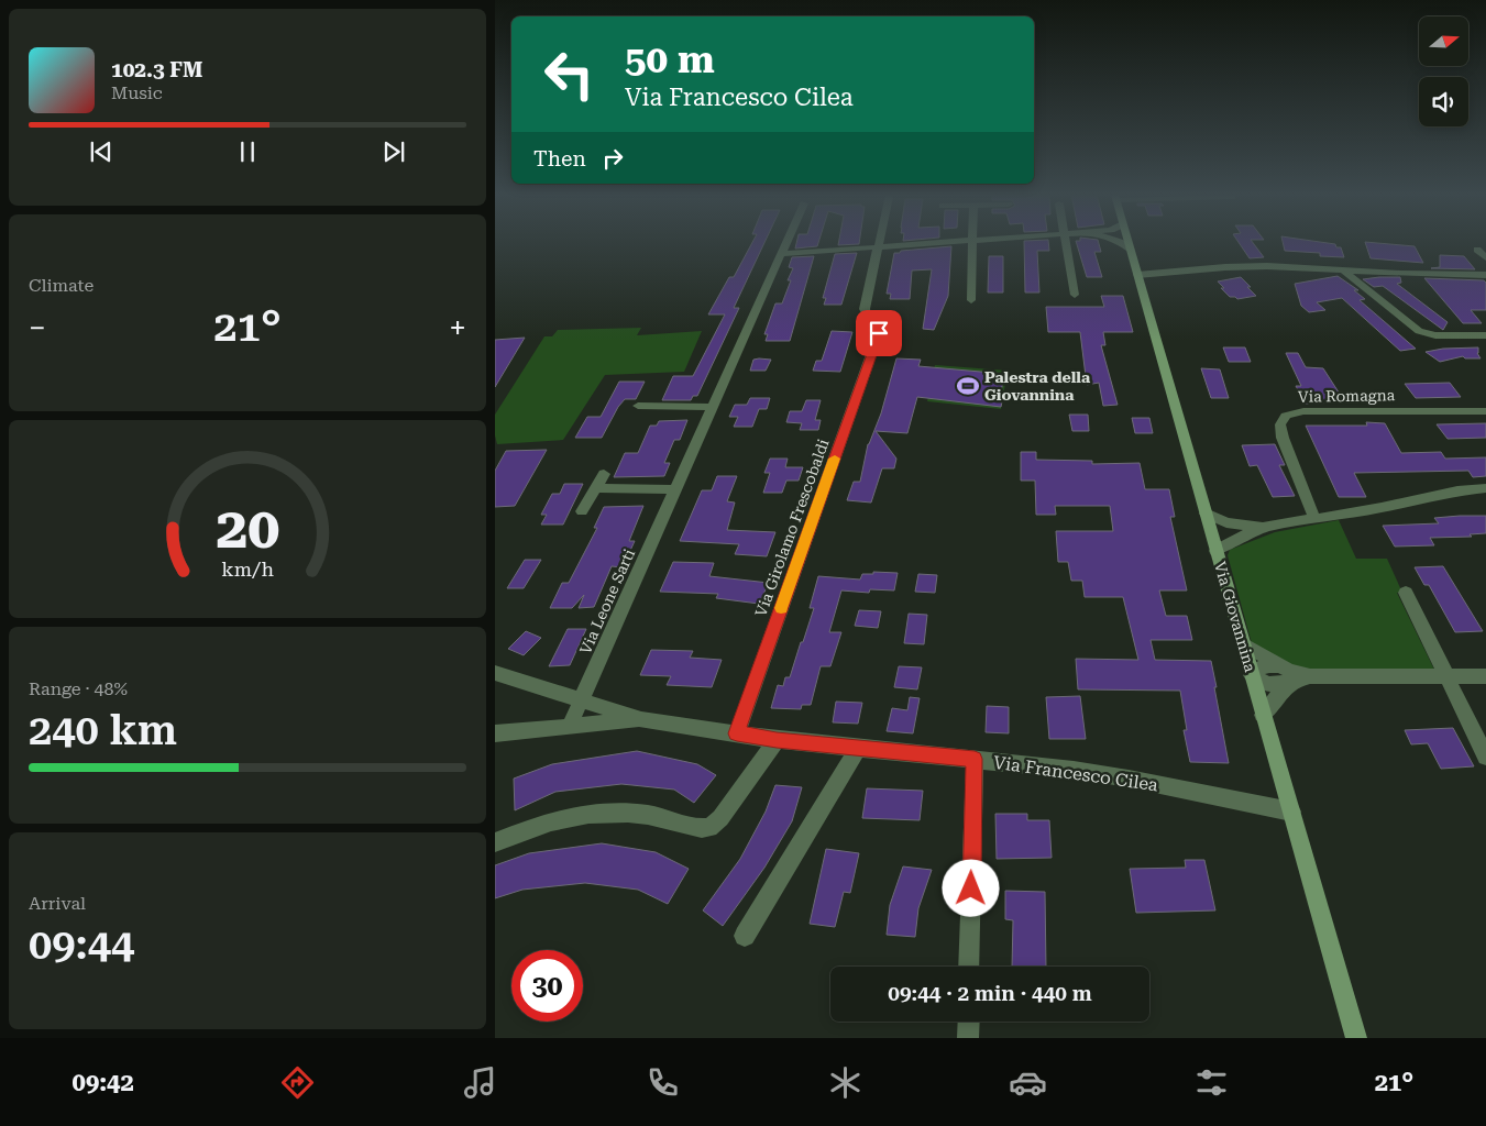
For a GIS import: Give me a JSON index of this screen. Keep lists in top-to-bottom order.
{
  "streets": {
    "street": [
      "Via Romagna",
      "Via Girolamo Frescobaldi",
      "Via Leone Sarti",
      "Via Giovannina",
      "Via Francesco Cilea"
    ]
  },
  "crossings": [
    ["Via Girolamo Frescobaldi", "Via Francesco Cilea"],
    ["Via Leone Sarti", "Via Francesco Cilea"],
    ["Via Giovannina", "Via Francesco Cilea"]
  ],
  "places": {
    "sports": ["Palestra della Giovannina"]
  },
  "north": "right",
  "page": {
    "turn": ["50 m", "Via Francesco Cilea"],
    "song": ["102.3 FM", "Music"],
    "then": "Then",
    "tile": [
      "Climate",
      ["Range · 48%", "240 km"],
      ["Arrival", "09:44"]
    ],
    "heat": ["−", "21°", "+"],
    "limit": "30",
    "trip": "09:44 · 2 min · 440 m",
    "tabs": ["09:42", "21°"],
    "gauge": ["20", "km/h"]
  }
}
